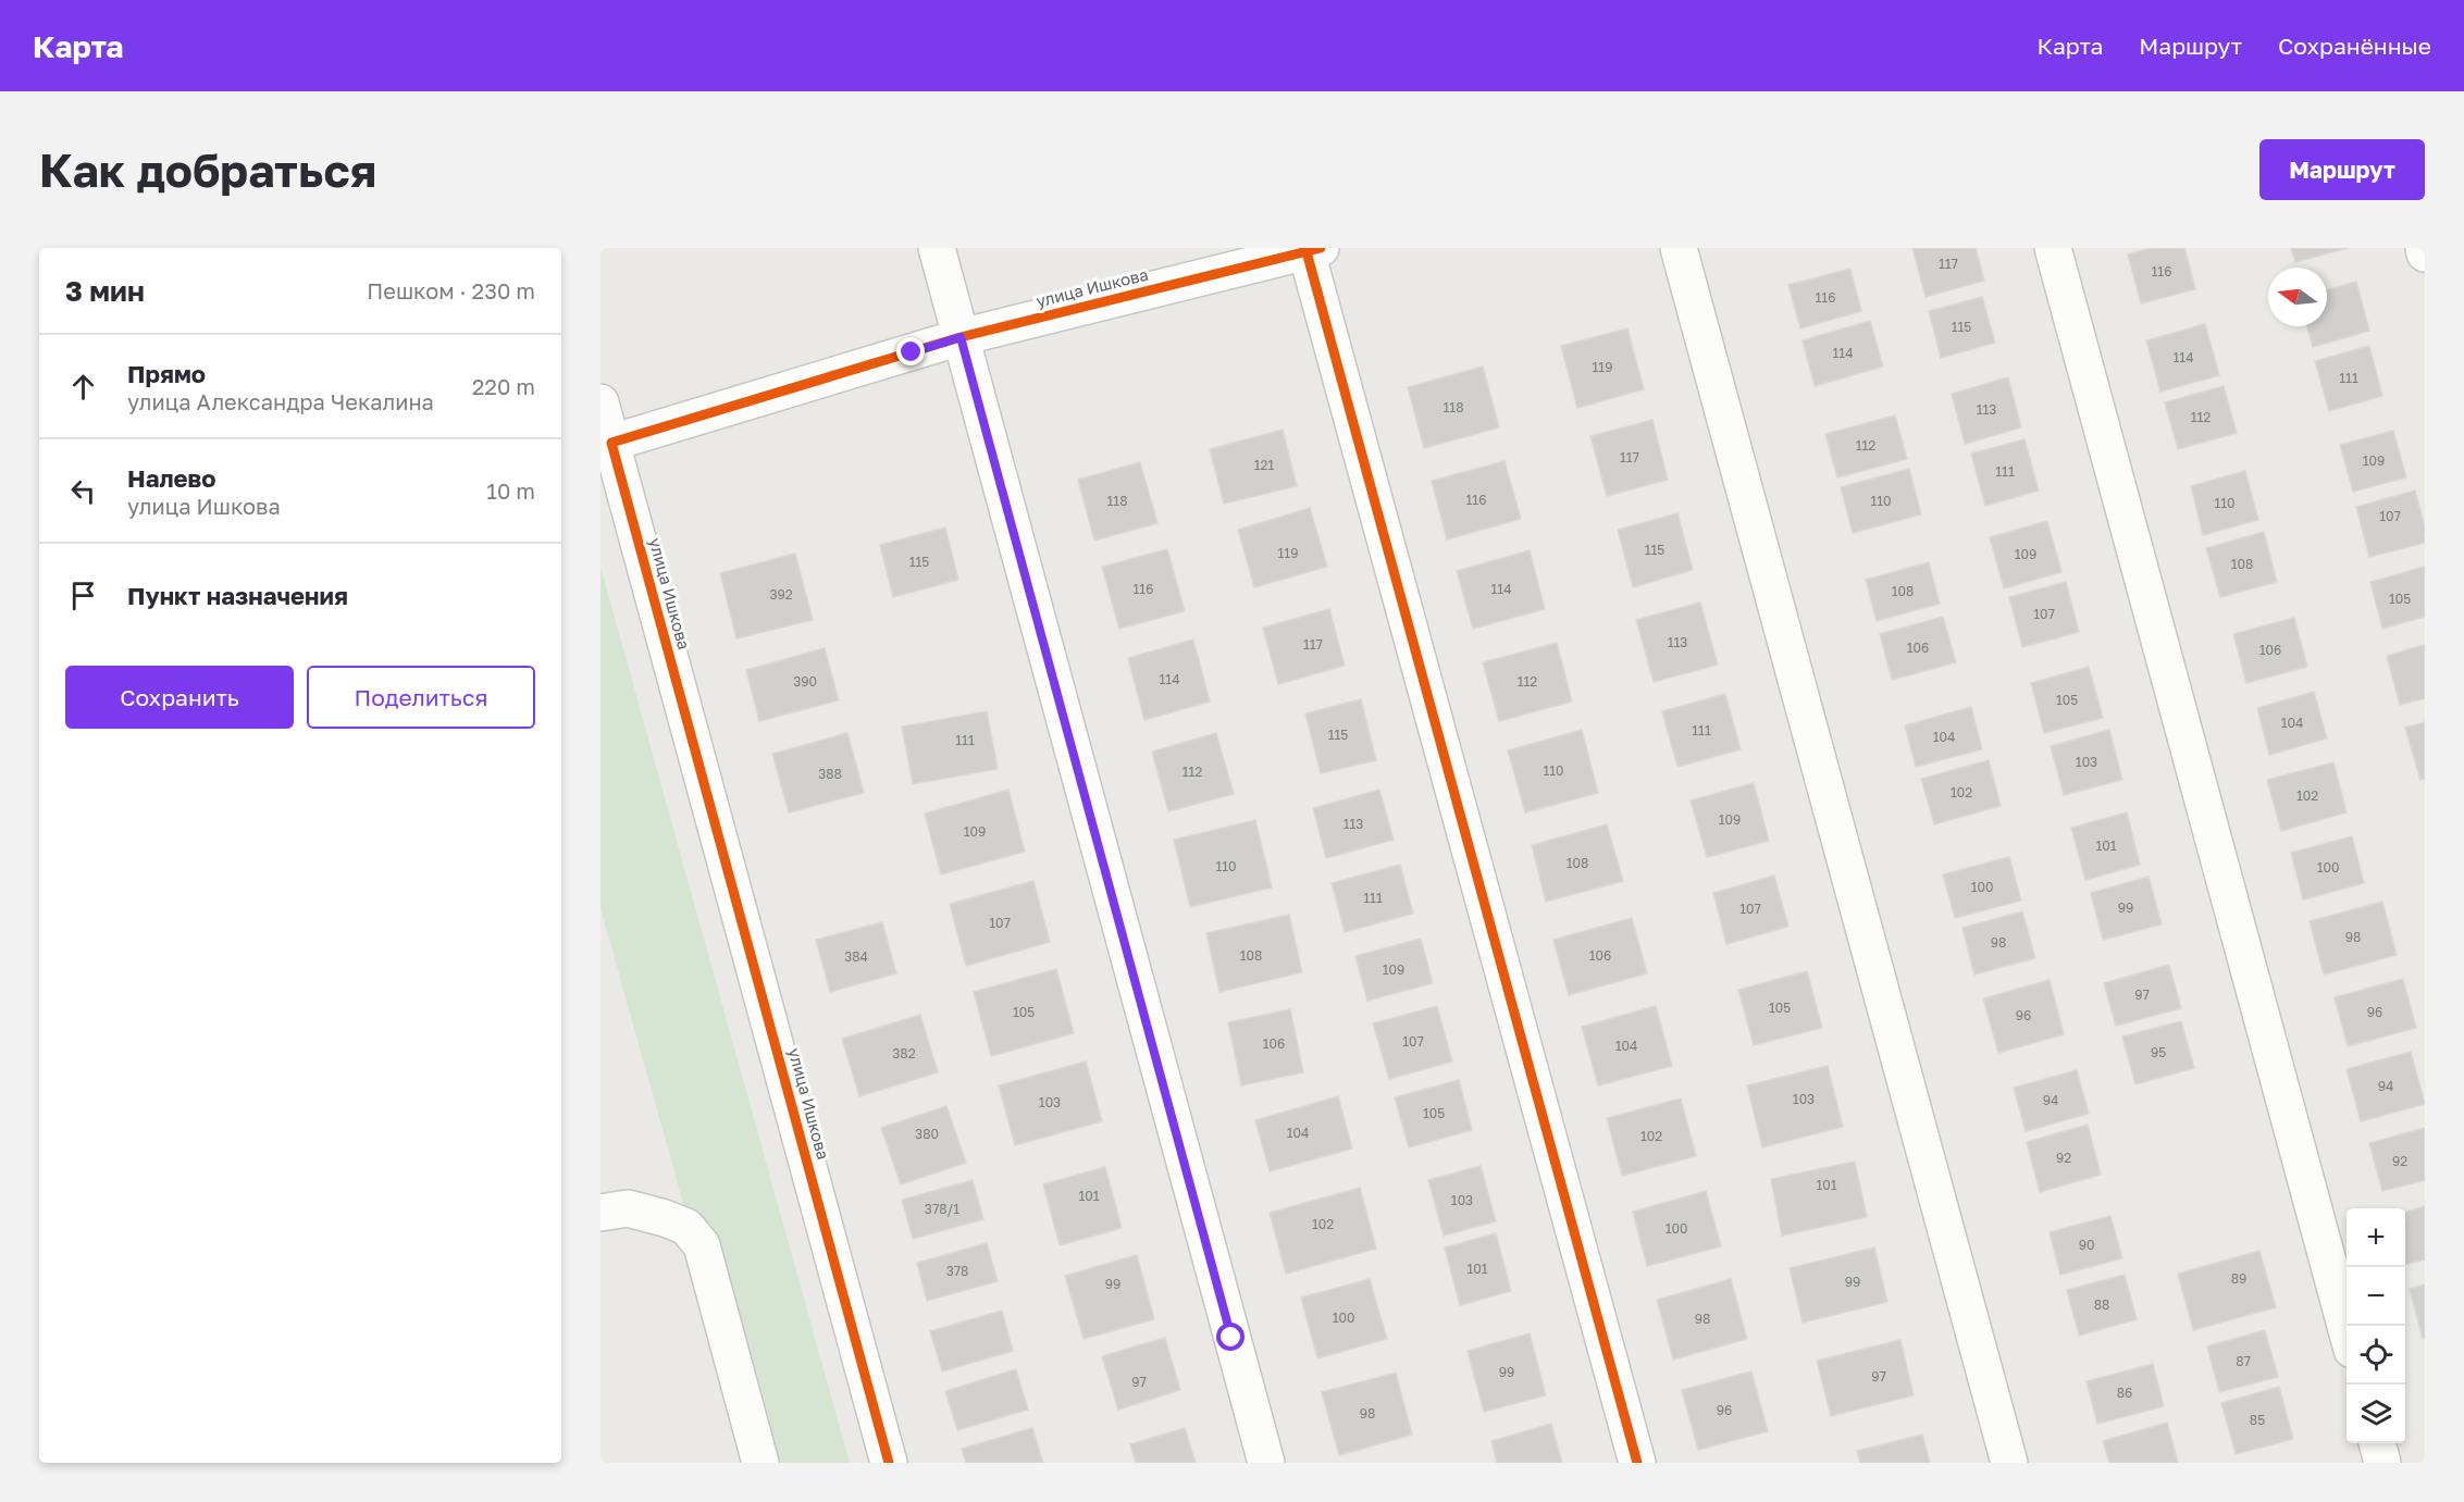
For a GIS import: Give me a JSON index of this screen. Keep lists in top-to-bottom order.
{
  "streets": {
    "street": ["улица Ишкова"]
  },
  "house_numbers": [
    "117",
    "116",
    "116",
    "115",
    "114",
    "114",
    "119",
    "111",
    "118",
    "113",
    "112",
    "112",
    "117",
    "109",
    "121",
    "111",
    "116",
    "118",
    "110",
    "110",
    "107",
    "115",
    "119",
    "109",
    "115",
    "108",
    "116",
    "114",
    "108",
    "392",
    "105",
    "107",
    "113",
    "117",
    "106",
    "106",
    "114",
    "390",
    "112",
    "105",
    "104",
    "111",
    "115",
    "104",
    "111",
    "103",
    "110",
    "112",
    "388",
    "102",
    "102",
    "109",
    "113",
    "109",
    "101",
    "108",
    "110",
    "100",
    "100",
    "111",
    "99",
    "107",
    "107",
    "98",
    "98",
    "108",
    "106",
    "384",
    "109",
    "97",
    "105",
    "105",
    "96",
    "96",
    "107",
    "106",
    "104",
    "95",
    "382",
    "94",
    "103",
    "94",
    "103",
    "105",
    "104",
    "380",
    "102",
    "92",
    "92",
    "101",
    "101",
    "103",
    "378/1",
    "102",
    "100",
    "90",
    "101",
    "378",
    "89",
    "99",
    "99",
    "88",
    "100",
    "98",
    "87",
    "99",
    "97",
    "97",
    "86",
    "96",
    "98",
    "85"
  ],
  "north": "left",
  "page": {
    "header": "Карта",
    "nav": ["Карта", "Маршрут", "Сохранённые"],
    "buttons": [
      "Маршрут",
      ["Сохранить", "Поделиться"]
    ],
    "title": "Как добраться",
    "heading": ["3 мин", "Пешком · 230 m"],
    "list": [
      ["Прямо", "улица Александра Чекалина", "220 m"],
      ["Налево", "улица Ишкова", "10 m"],
      "Пункт назначения"
    ],
    "map_buttons": ["+", "−"]
  }
}
